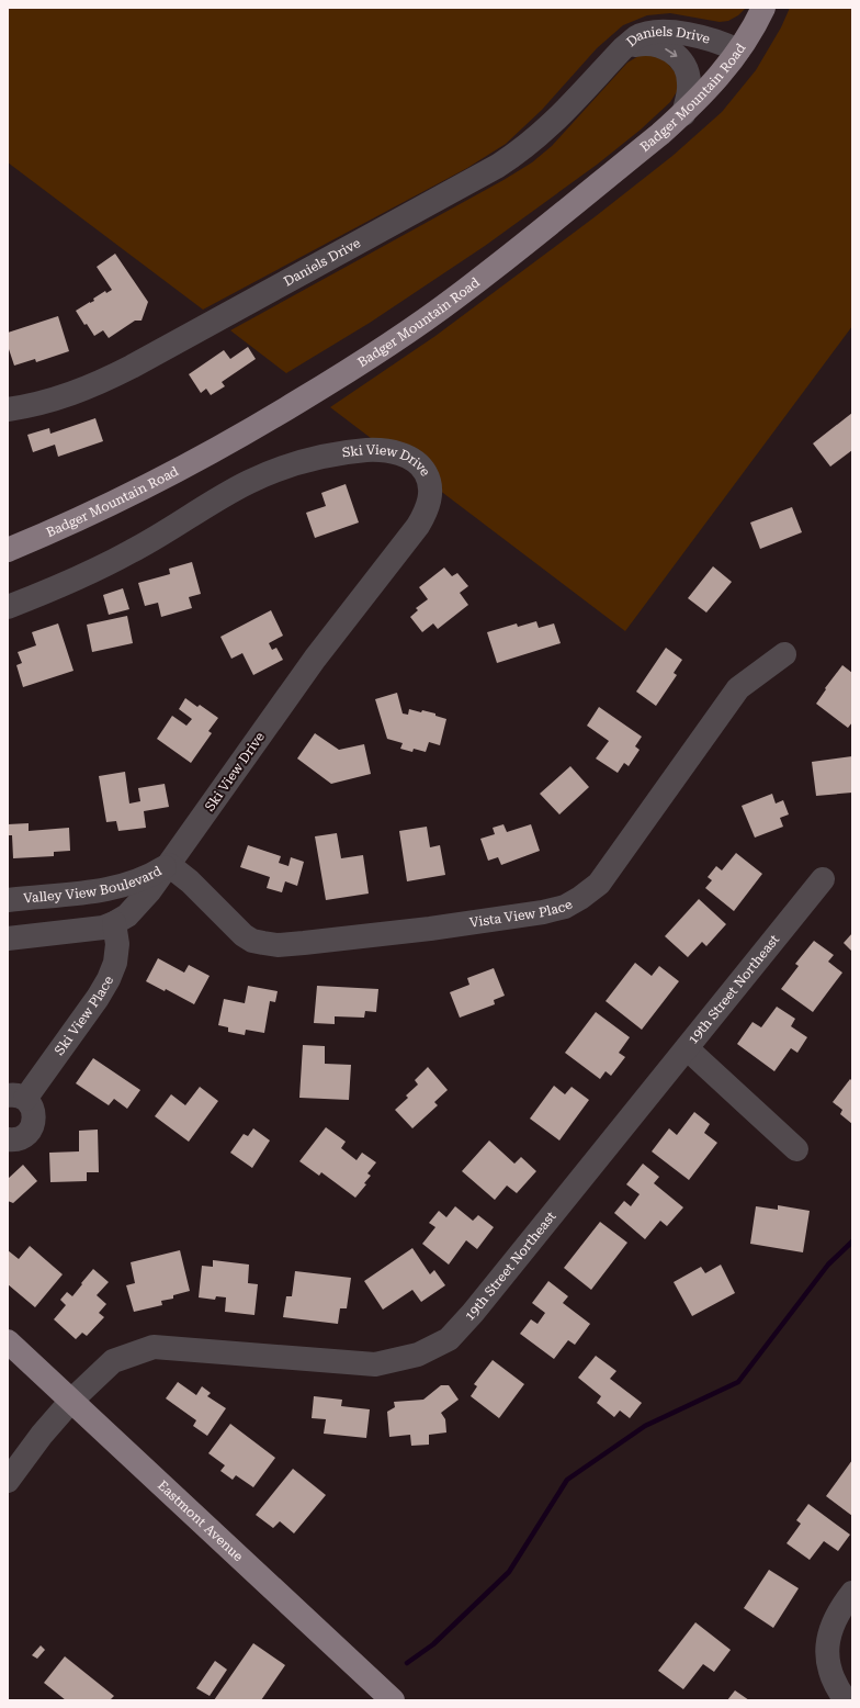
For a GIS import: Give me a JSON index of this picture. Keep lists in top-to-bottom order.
{
  "streets": {
    "main road": ["Badger Mountain Road", "Eastmont Avenue"],
    "street": [
      "Daniels Drive",
      "Ski View Drive",
      "Valley View Boulevard",
      "Vista View Place",
      "19th Street Northeast",
      "Ski View Place"
    ]
  },
  "crossings": [
    ["Daniels Drive", "Badger Mountain Road"],
    ["Ski View Drive", "Valley View Boulevard"],
    ["Ski View Drive", "Vista View Place"],
    ["Valley View Boulevard", "Vista View Place"],
    ["Valley View Boulevard", "Ski View Place"],
    ["19th Street Northeast", "Eastmont Avenue"]
  ]
}
